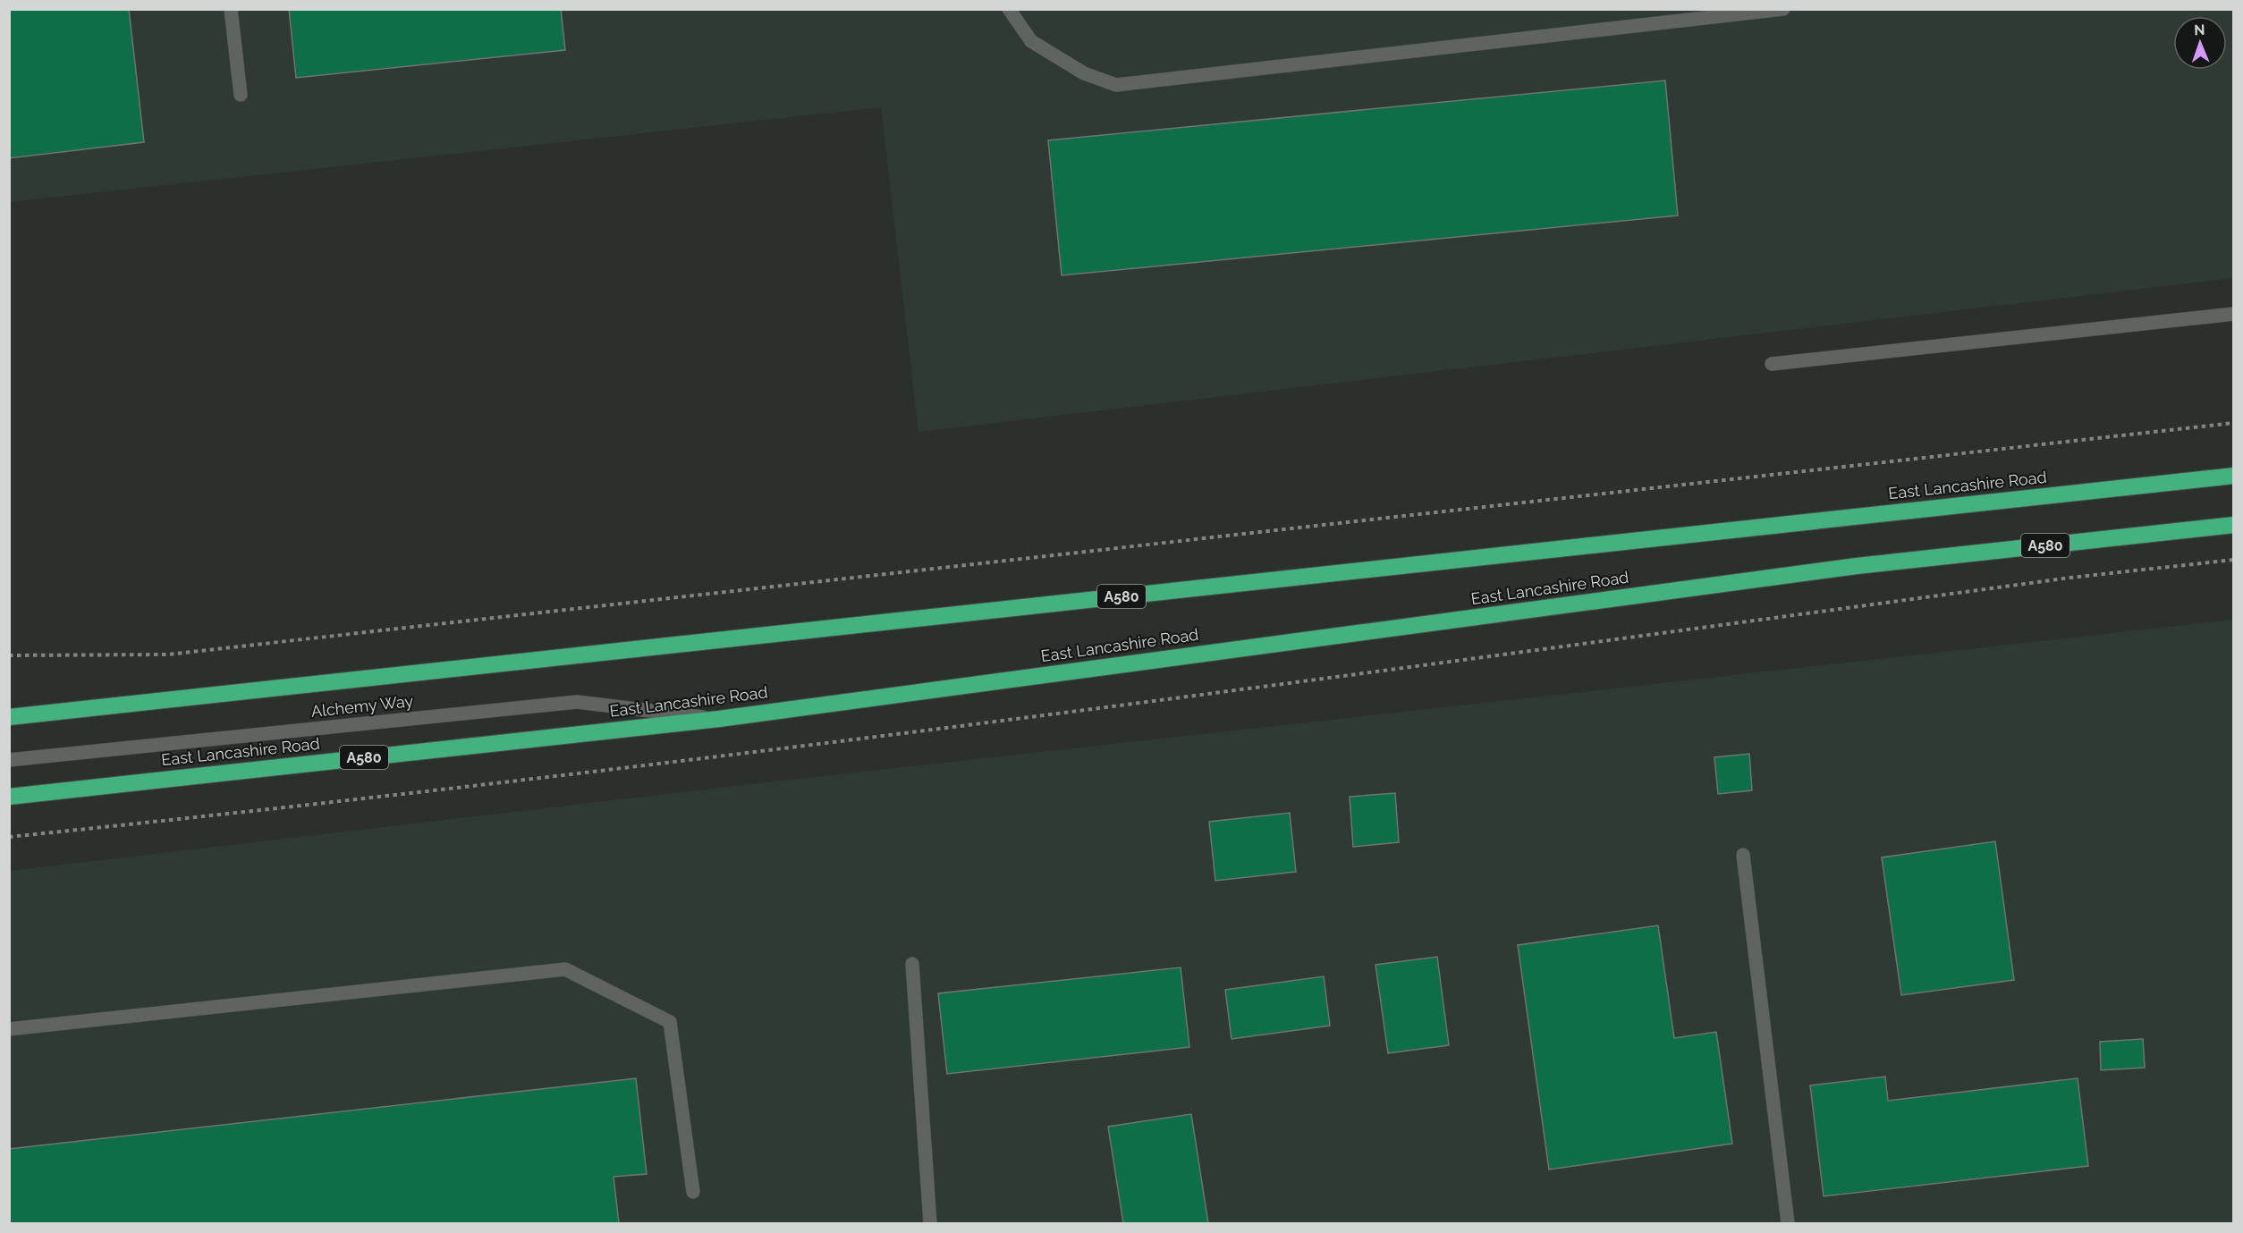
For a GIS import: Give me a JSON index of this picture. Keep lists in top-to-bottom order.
{
  "streets": {
    "highway": ["East Lancashire Road", "A580"],
    "street": ["Alchemy Way"]
  },
  "crossings": [
    ["East Lancashire Road", "Alchemy Way"]
  ],
  "north": "top"
}
